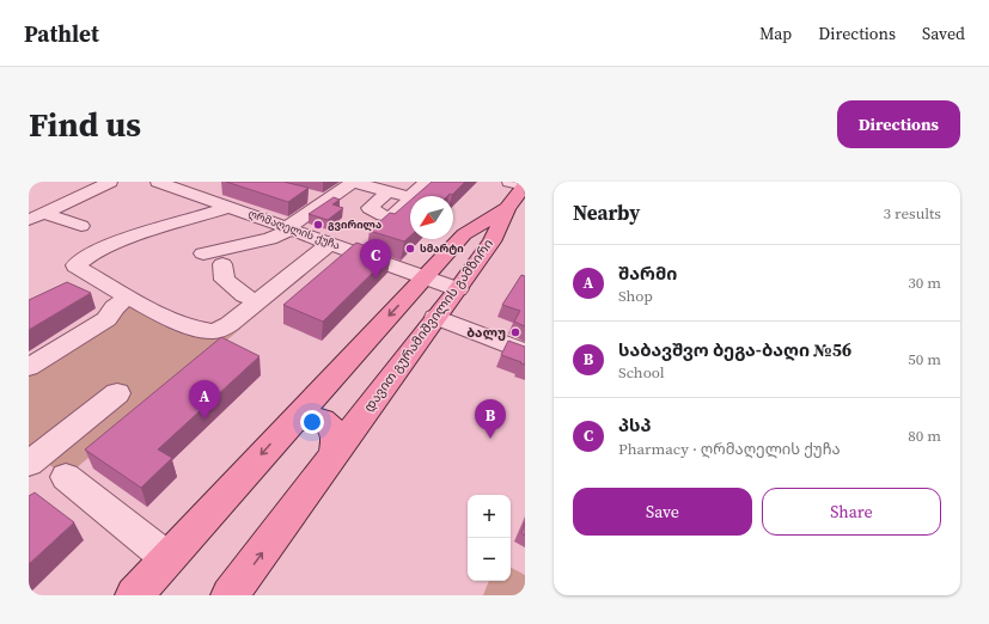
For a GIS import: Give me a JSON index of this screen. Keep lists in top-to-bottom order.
{
  "streets": {
    "main road": ["დავით გურამიშვილის გამზირი"],
    "street": ["ღრმაღელის ქუჩა"]
  },
  "crossings": [
    ["ღრმაღელის ქუჩა", "დავით გურამიშვილის გამზირი"]
  ],
  "places": ["გვირილა", "სმარტი", "ბალუ"],
  "north": "bottom left",
  "page": {
    "header": "Pathlet",
    "nav": ["Map", "Directions", "Saved"],
    "buttons": [
      "Directions",
      ["Save", "Share"]
    ],
    "title": "Find us",
    "heading": ["Nearby", "3 results"],
    "pins": ["C", "A", "B"],
    "list": [
      {
        "mark": "A",
        "name": "შარმი",
        "note": "Shop",
        "value": "30 m"
      },
      {
        "mark": "B",
        "name": "საბავშვო ბეგა-ბაღი №56",
        "note": "School",
        "value": "50 m"
      },
      {
        "mark": "C",
        "name": "პსპ",
        "note": "Pharmacy · ღრმაღელის ქუჩა",
        "value": "80 m"
      }
    ],
    "map_buttons": ["+", "−"]
  }
}
